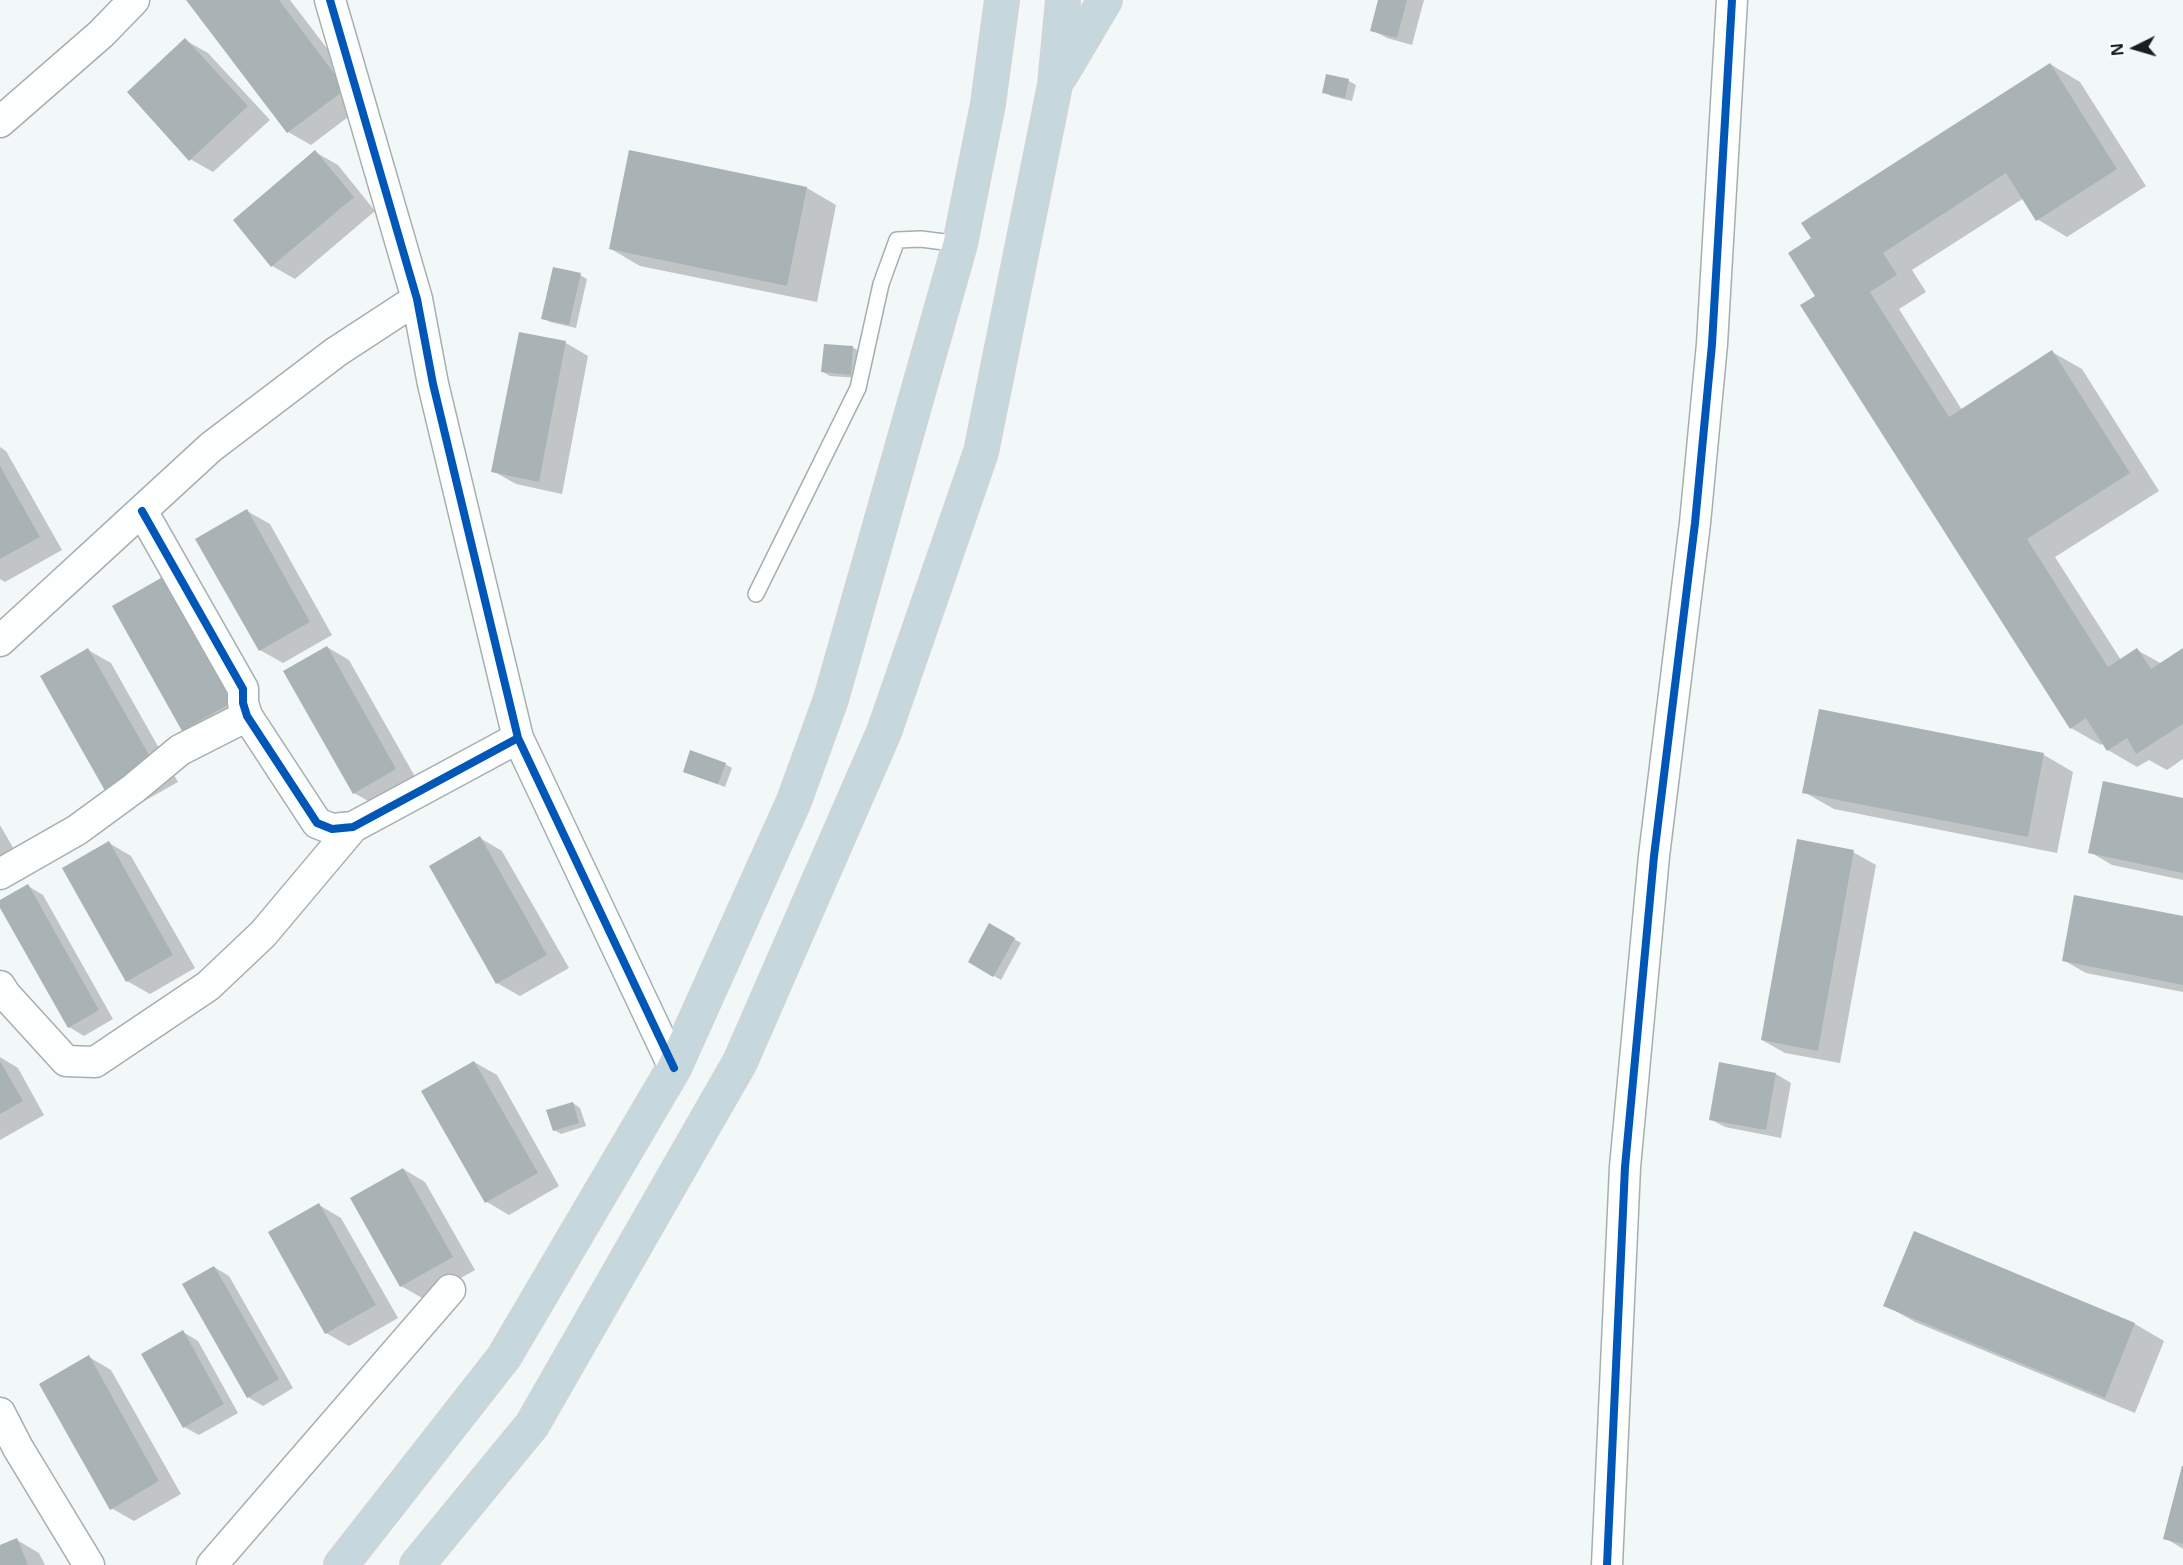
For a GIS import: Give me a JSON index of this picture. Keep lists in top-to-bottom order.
{
  "north": "left"
}
